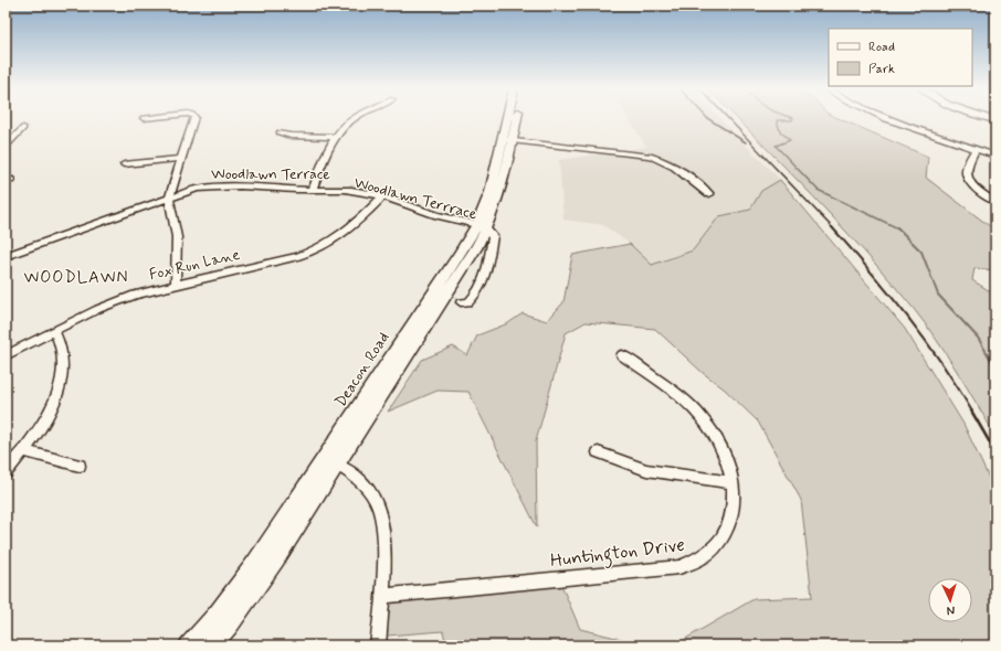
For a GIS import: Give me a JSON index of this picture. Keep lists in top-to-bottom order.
{
  "streets": {
    "main road": ["Deacon Road"],
    "street": [
      "Woodlawn Terrace",
      "Woodlawn Terrrace",
      "Fox Run Lane",
      "Huntington Drive"
    ]
  },
  "crossings": [
    ["Woodlawn Terrace", "Woodlawn Terrrace"],
    ["Woodlawn Terrrace", "Fox Run Lane"],
    ["Woodlawn Terrrace", "Deacon Road"]
  ],
  "districts": ["WOODLAWN"],
  "legend": ["Road", "Park"],
  "north": "bottom"
}
